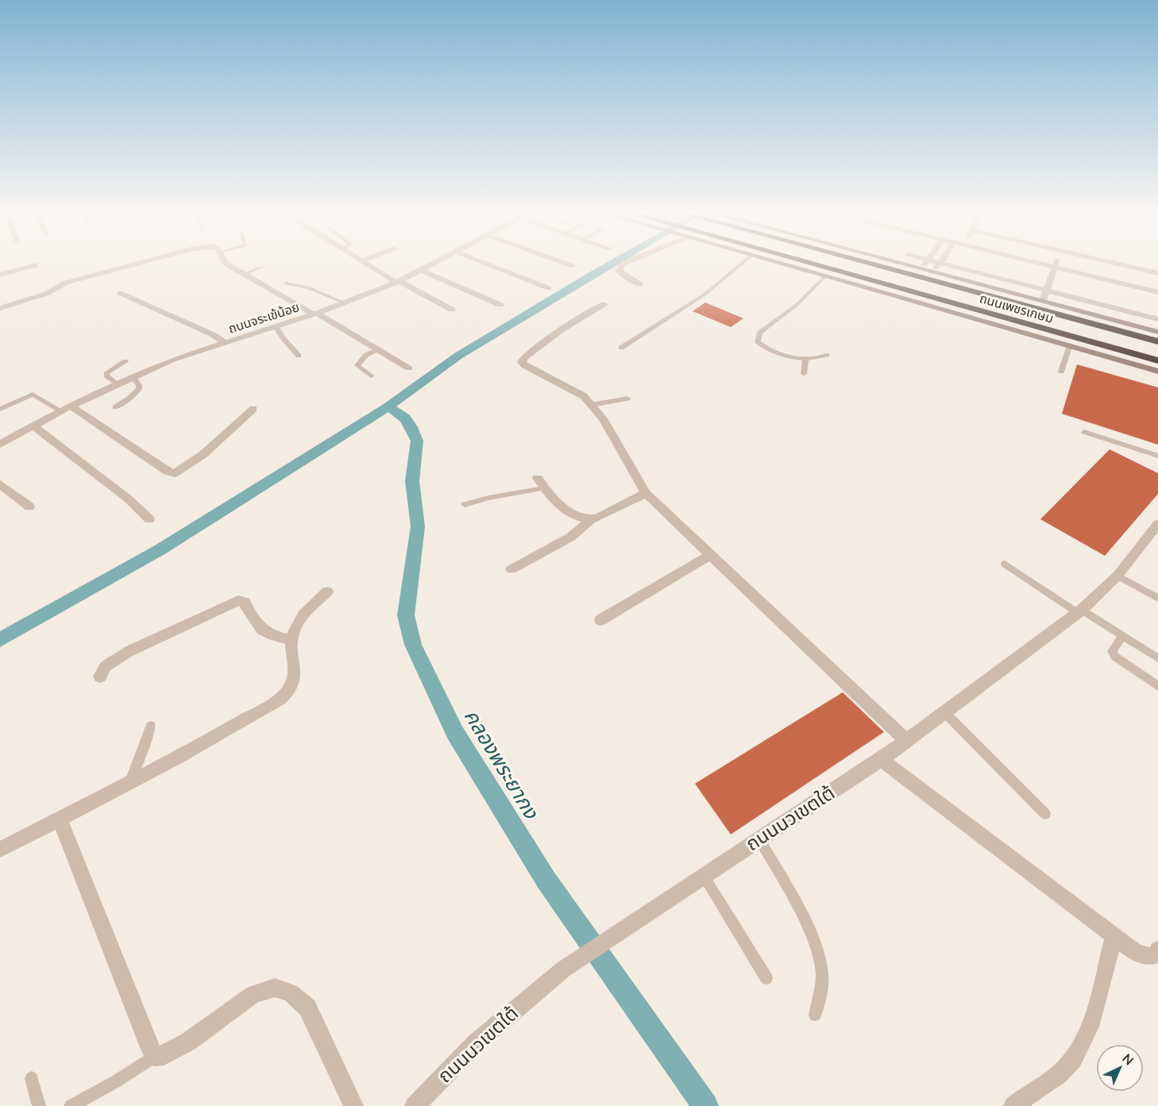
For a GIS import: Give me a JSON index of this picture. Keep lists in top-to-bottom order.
{
  "streets": {
    "highway": ["ถนนเพชรเกษม"],
    "street": ["ถนนจระเข้น้อย", "ถนนนวเขตใต้"]
  },
  "water": ["คลองพระยากง"],
  "north": "top right"
}
